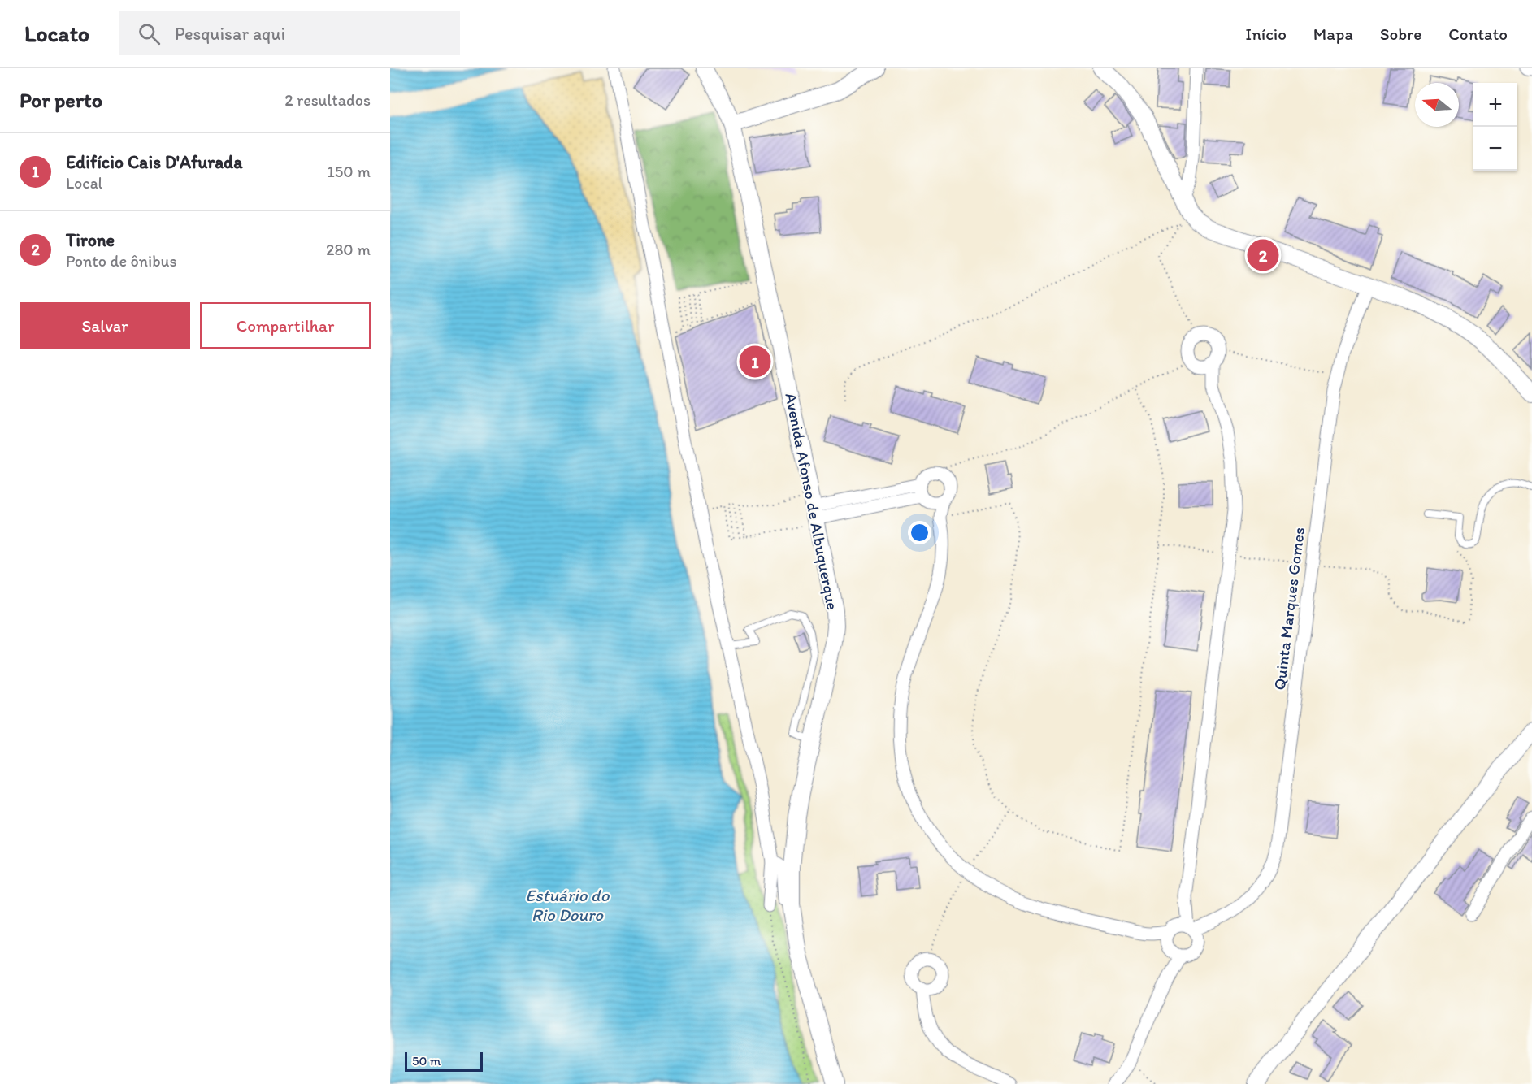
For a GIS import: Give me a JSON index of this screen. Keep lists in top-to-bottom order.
{
  "streets": {
    "main road": ["Avenida Afonso de Albuquerque"],
    "street": ["Quinta Marques Gomes"]
  },
  "water": ["Estuário do Rio Douro"],
  "scale_bar": "50 m",
  "north": "left",
  "page": {
    "header": "Locato",
    "search": "Pesquisar aqui",
    "nav": [
      "Início",
      "Mapa",
      "Sobre",
      "Contato"
    ],
    "heading": ["Por perto", "2 resultados"],
    "map_buttons": ["+", "−"],
    "list": [
      {
        "mark": "1",
        "name": "Edifício Cais D'Afurada",
        "note": "Local",
        "value": "150 m"
      },
      {
        "mark": "2",
        "name": "Tirone",
        "note": "Ponto de ônibus",
        "value": "280 m"
      }
    ],
    "pins": ["2", "1"],
    "buttons": ["Salvar", "Compartilhar"],
    "scale": "50 m"
  }
}
